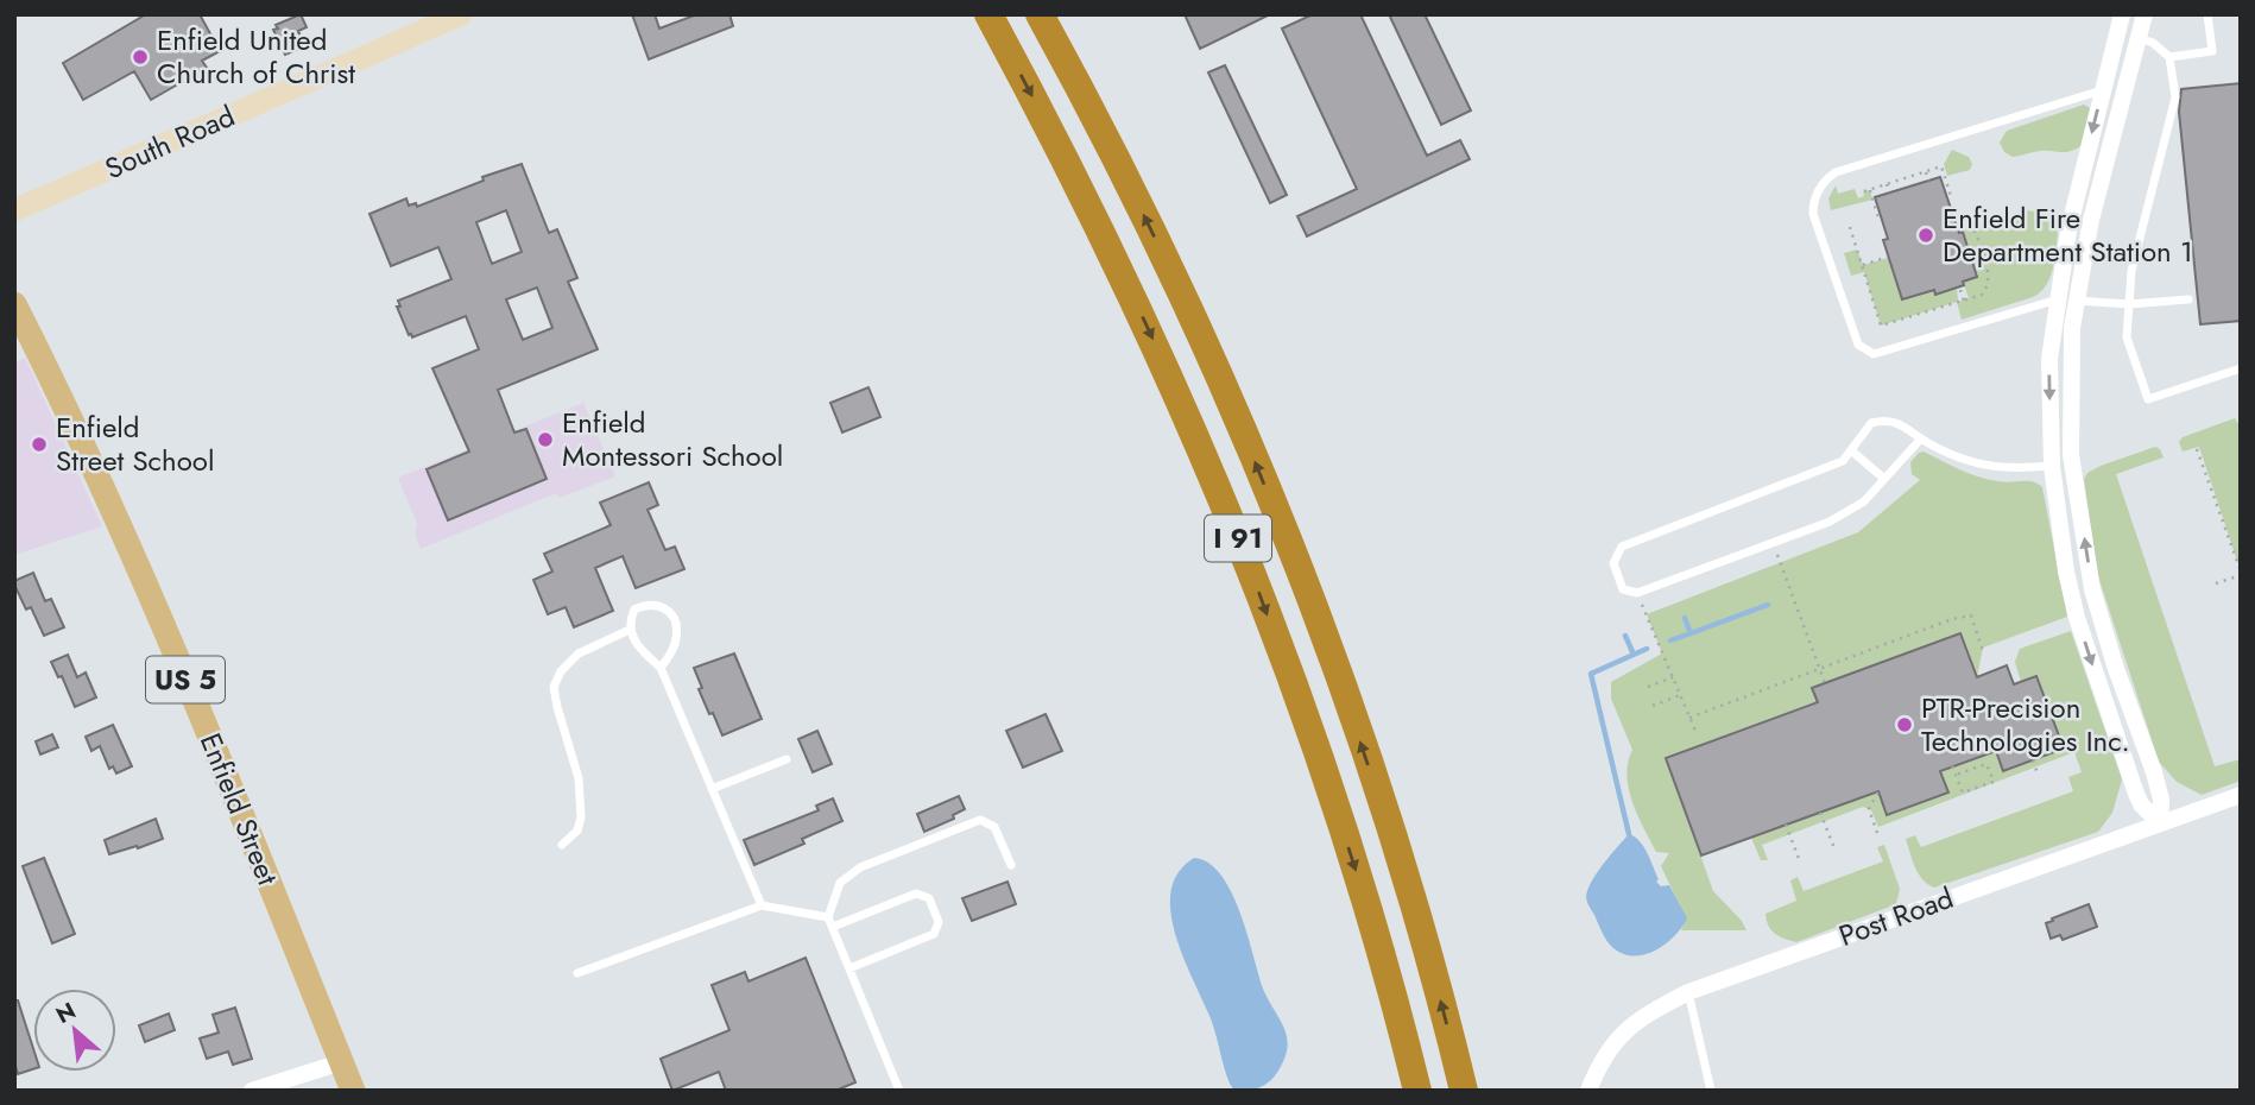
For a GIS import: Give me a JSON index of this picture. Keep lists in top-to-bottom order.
{
  "streets": {
    "highway": ["I 91"],
    "main road": ["South Road", "US 5", "Enfield Street"],
    "street": ["Post Road"]
  },
  "places": [
    "Enfield United Church of Christ",
    "Enfield Fire Department Station 1",
    "Enfield Montessori School",
    "Enfield Street School",
    "PTR-Precision Technologies Inc."
  ],
  "north": "top left"
}
